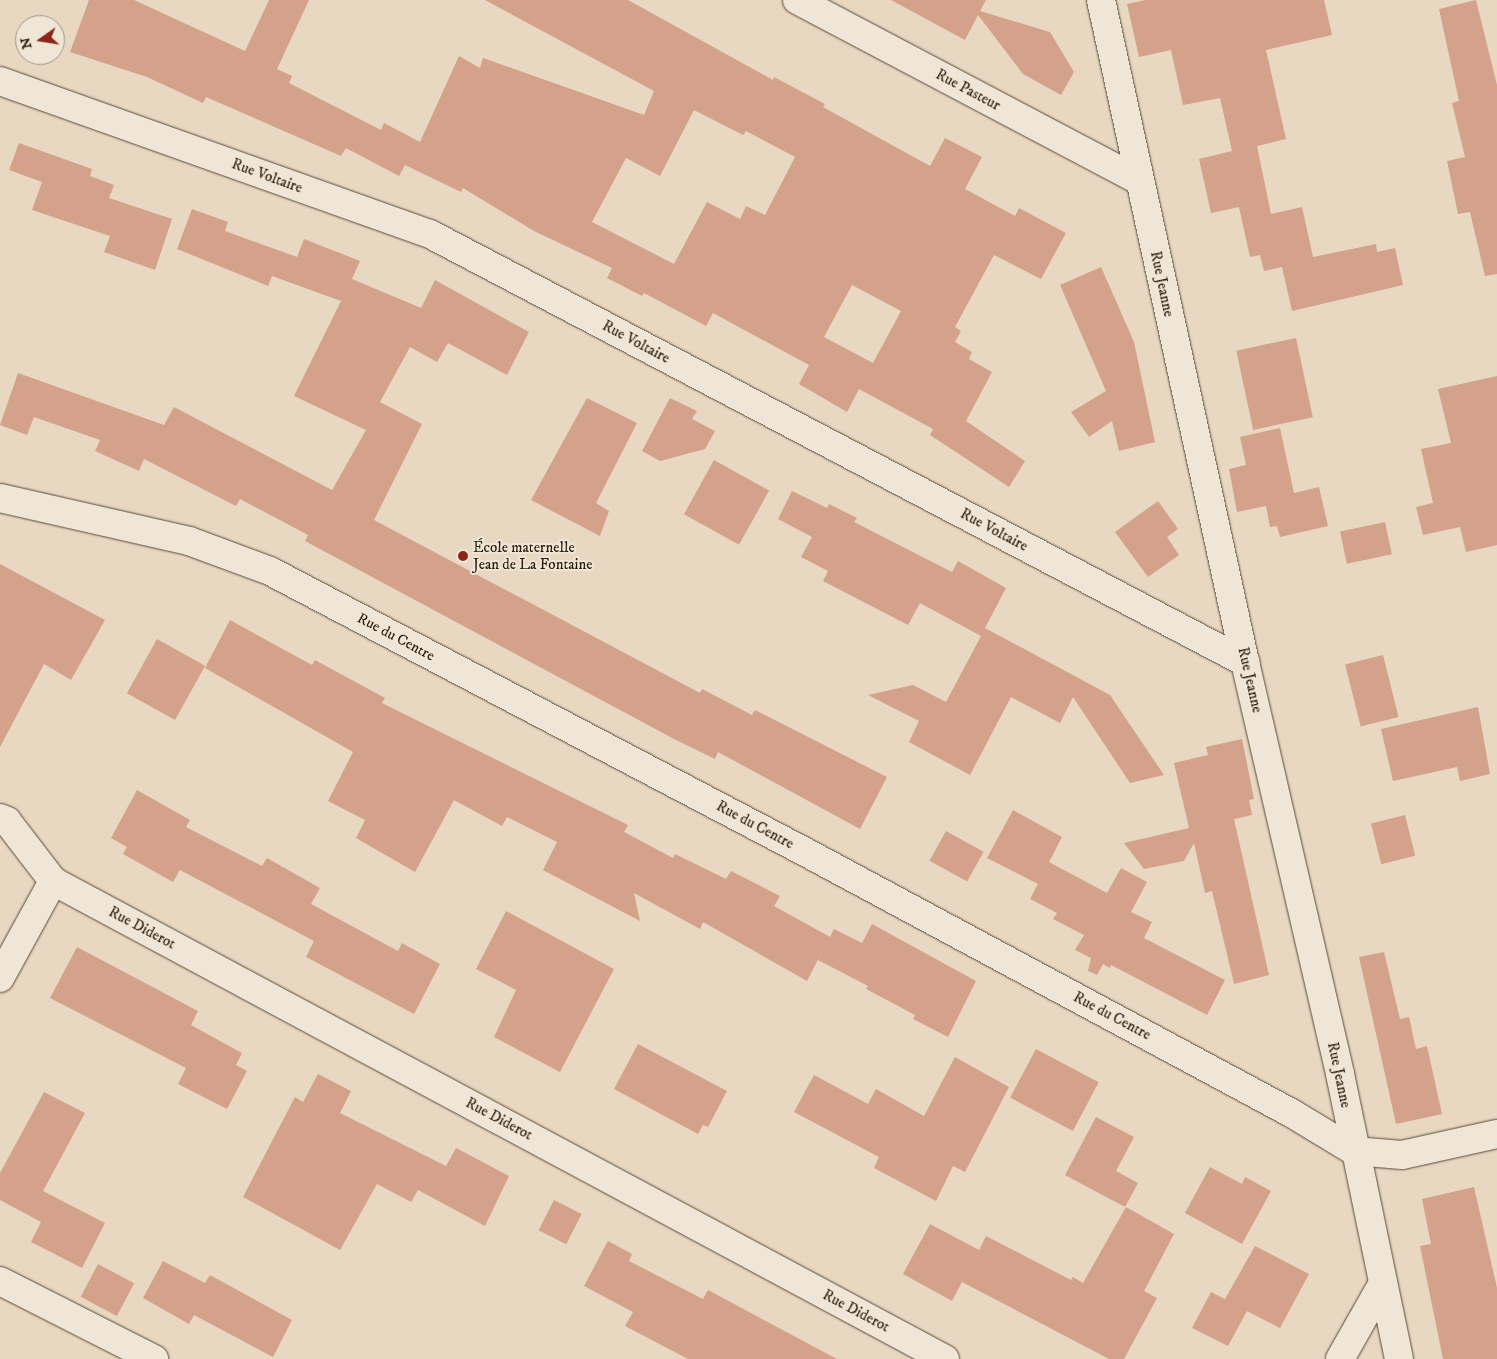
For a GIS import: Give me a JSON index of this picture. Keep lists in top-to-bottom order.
{
  "streets": {
    "street": [
      "Rue Pasteur",
      "Rue Voltaire",
      "Rue Jeanne",
      "Rue du Centre",
      "Rue Diderot"
    ]
  },
  "crossings": [
    ["Rue Pasteur", "Rue Jeanne"],
    ["Rue Voltaire", "Rue Jeanne"],
    ["Rue Jeanne", "Rue du Centre"]
  ],
  "places": ["École maternelle Jean de La Fontaine"],
  "north": "left"
}
